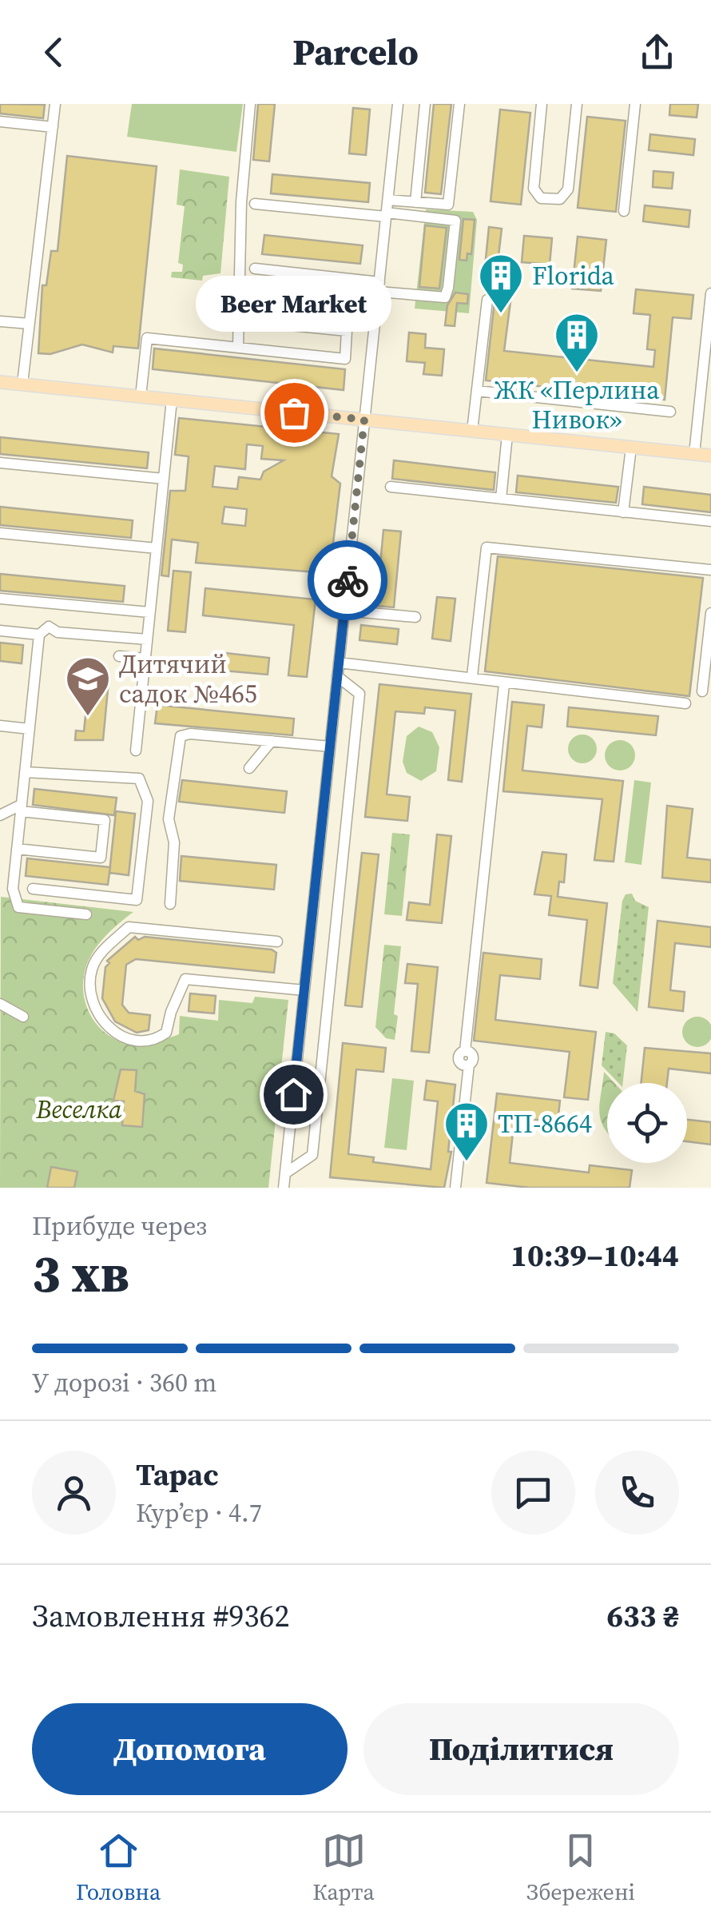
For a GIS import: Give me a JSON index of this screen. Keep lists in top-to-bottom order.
{
  "parks": ["Веселка"],
  "places": {
    "building": ["Florida", "ЖК «Перлина Нивок»", "ТП-8664"],
    "other": ["Beer Market"],
    "school or university": ["Дитячий садок №465"]
  },
  "page": {
    "header": "Parcelo",
    "bubble": "Beer Market",
    "heading": ["3 хв", "Прибуде через", "10:39–10:44"],
    "panel": [
      "Тарас",
      "Кур’єр · 4.7",
      "Замовлення #9362",
      "633 ₴"
    ],
    "bar": "У дорозі · 360 m",
    "buttons": ["Допомога", "Поділитися"],
    "tabs": ["Головна", "Карта", "Збережені"]
  }
}
